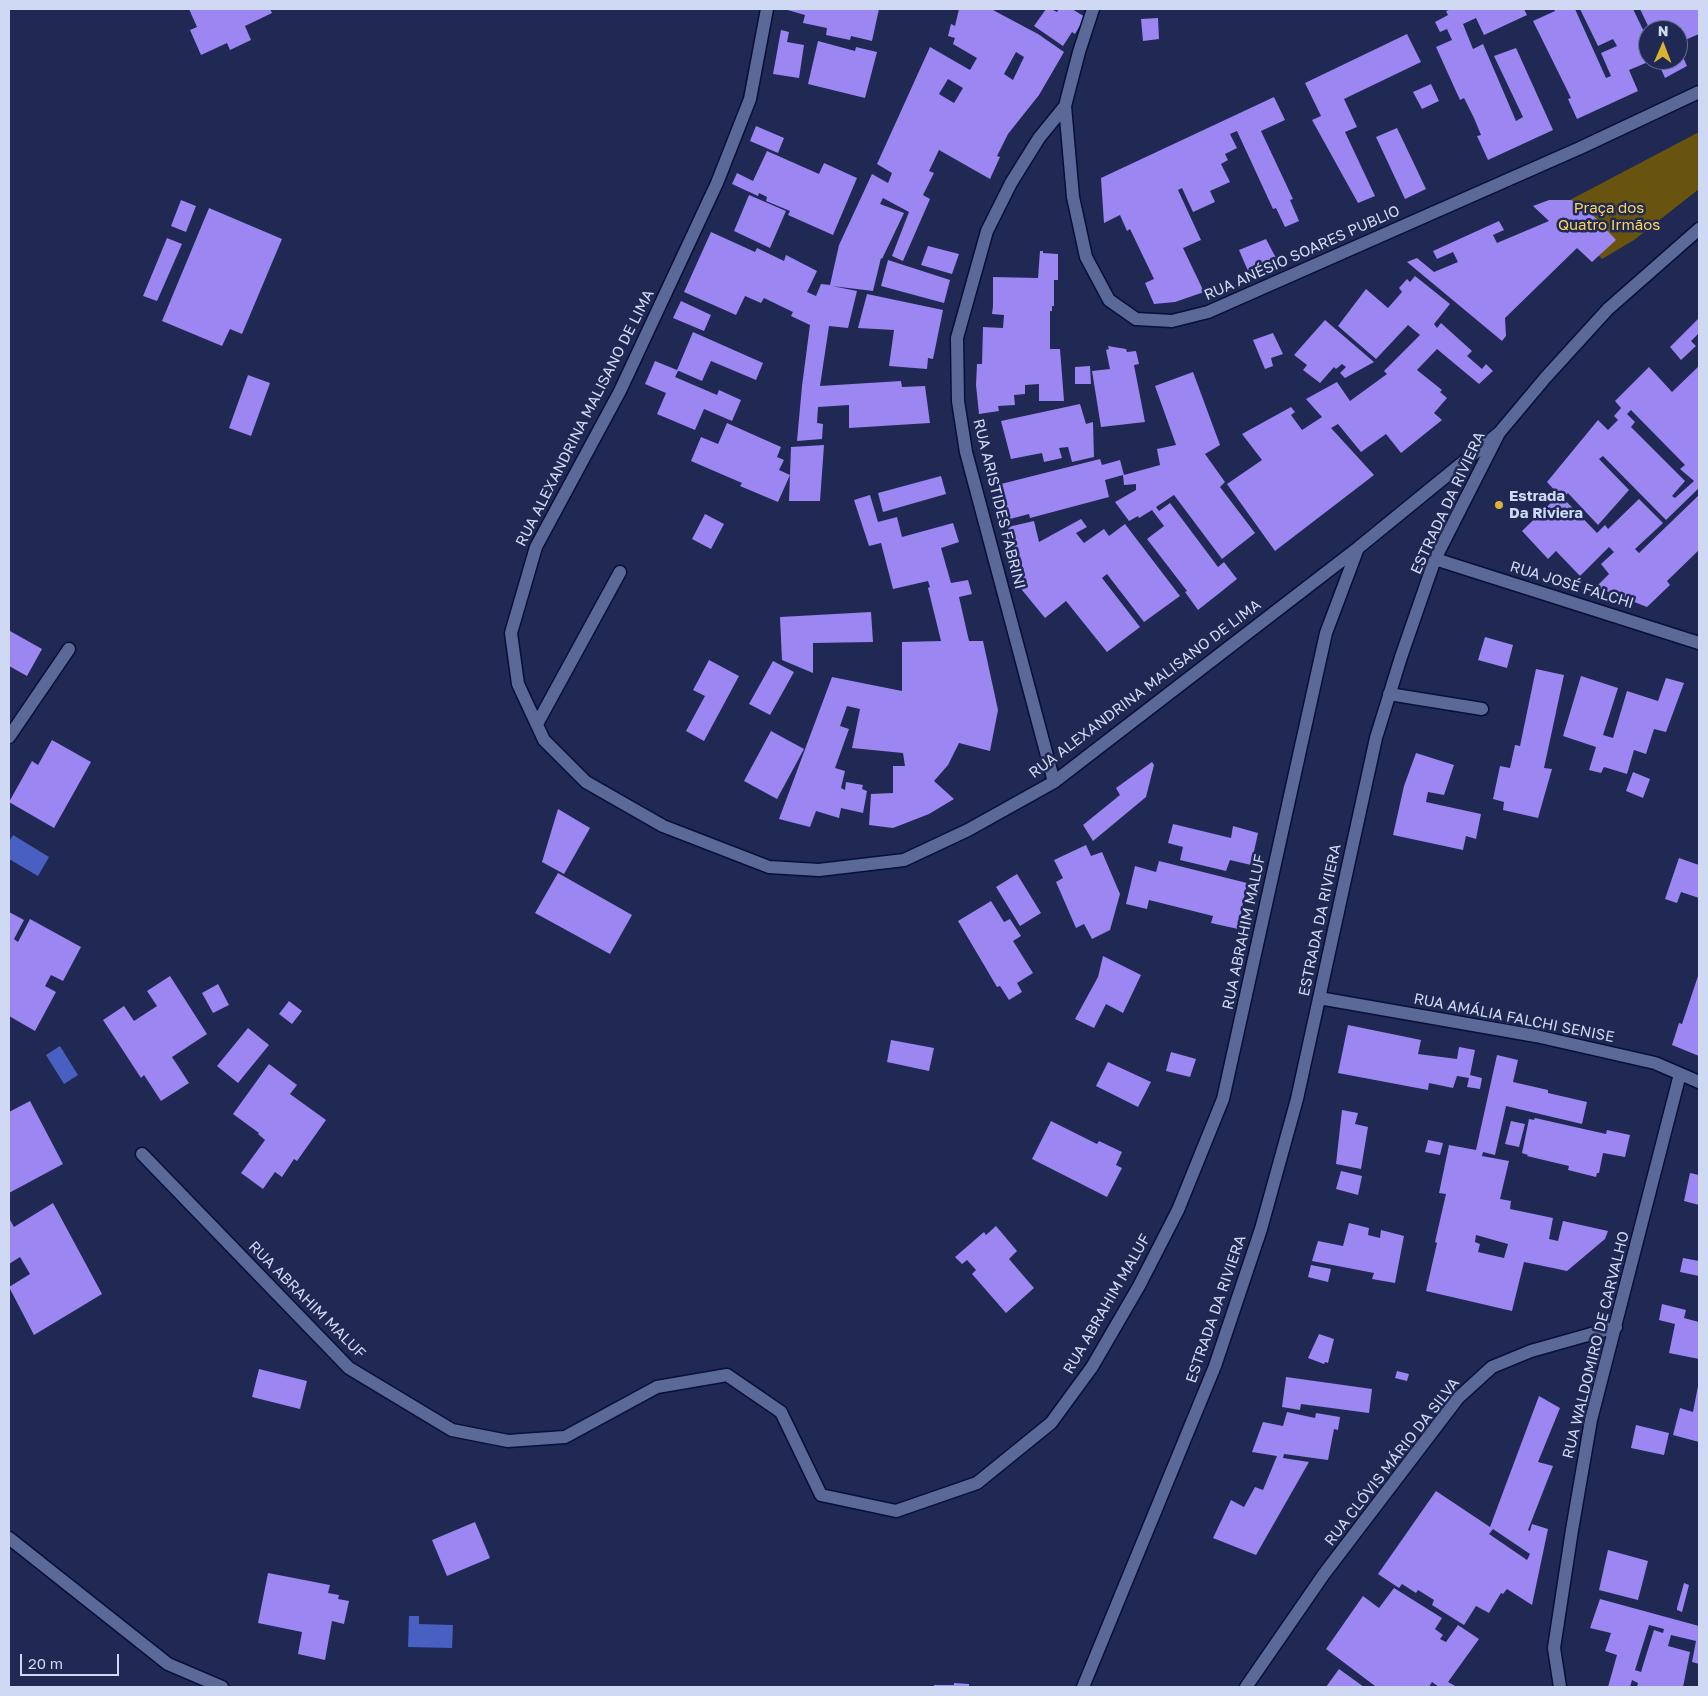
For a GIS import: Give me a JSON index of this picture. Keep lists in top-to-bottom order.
{
  "streets": {
    "street": [
      "RUA ANÉSIO SOARES PUBLIO",
      "RUA ALEXANDRINA MALISANO DE LIMA",
      "ESTRADA DA RIVIERA",
      "RUA ARISTIDES FABRINI",
      "RUA JOSÉ FALCHI",
      "RUA ABRAHIM MALUF",
      "RUA AMÁLIA FALCHI SENISE",
      "RUA WALDOMIRO DE CARVALHO",
      "RUA CLÓVIS MÁRIO DA SILVA"
    ]
  },
  "crossings": [
    ["RUA ANÉSIO SOARES PUBLIO", "RUA ARISTIDES FABRINI"],
    ["RUA ALEXANDRINA MALISANO DE LIMA", "ESTRADA DA RIVIERA"],
    ["RUA ALEXANDRINA MALISANO DE LIMA", "RUA ARISTIDES FABRINI"],
    ["RUA ALEXANDRINA MALISANO DE LIMA", "RUA ABRAHIM MALUF"],
    ["ESTRADA DA RIVIERA", "RUA JOSÉ FALCHI"],
    ["ESTRADA DA RIVIERA", "RUA AMÁLIA FALCHI SENISE"],
    ["RUA AMÁLIA FALCHI SENISE", "RUA WALDOMIRO DE CARVALHO"],
    ["RUA WALDOMIRO DE CARVALHO", "RUA CLÓVIS MÁRIO DA SILVA"]
  ],
  "parks": ["Praça dos Quatro Irmãos"],
  "places": ["Estrada Da Riviera"],
  "scale_bar": "20 m",
  "north": "top"
}
